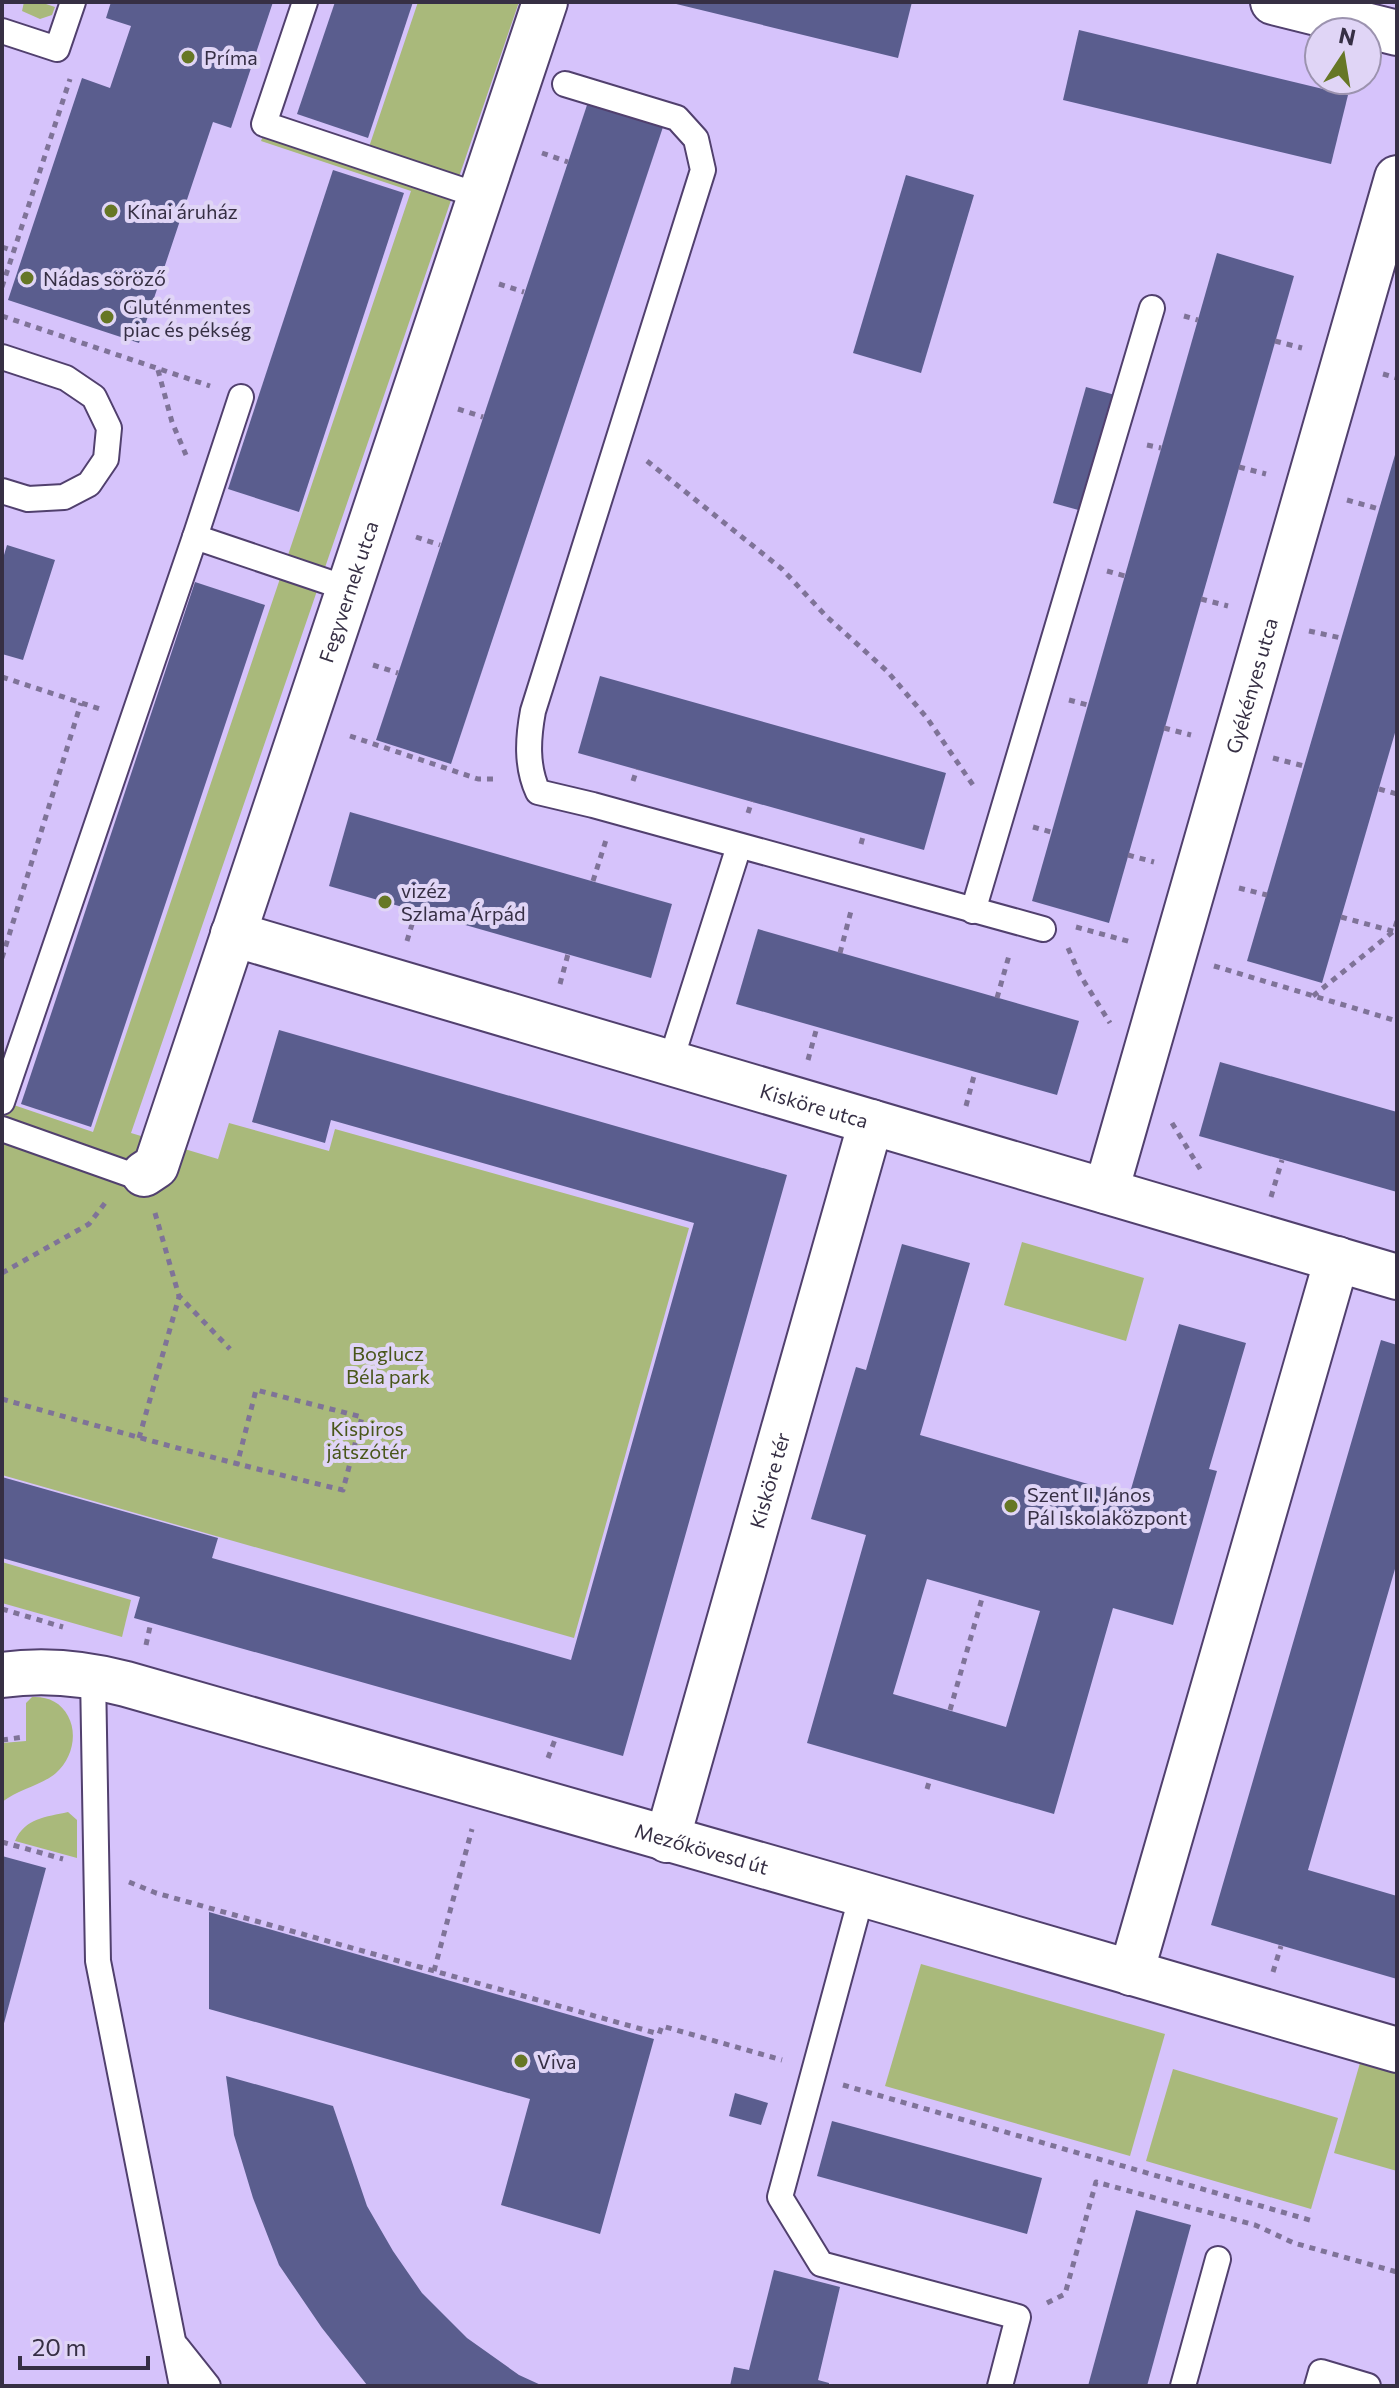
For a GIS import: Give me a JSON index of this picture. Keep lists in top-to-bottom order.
{
  "streets": {
    "street": [
      "Fegyvernek utca",
      "Gyékényes utca",
      "Kisköre utca",
      "Kisköre tér",
      "Mezőkövesd út"
    ]
  },
  "crossings": [
    ["Fegyvernek utca", "Kisköre utca"],
    ["Gyékényes utca", "Kisköre utca"],
    ["Kisköre utca", "Kisköre tér"],
    ["Kisköre tér", "Mezőkövesd út"]
  ],
  "parks": ["Boglucz Béla park", "Kispiros játszótér"],
  "places": [
    "Príma",
    "Kínai áruház",
    "Nádas söröző",
    "Gluténmentes piac és pékség",
    "vizéz Szlama Árpád",
    "Szent II. János Pál Iskolaközpont",
    "Viva"
  ],
  "scale_bar": "20 m",
  "north": "top"
}
